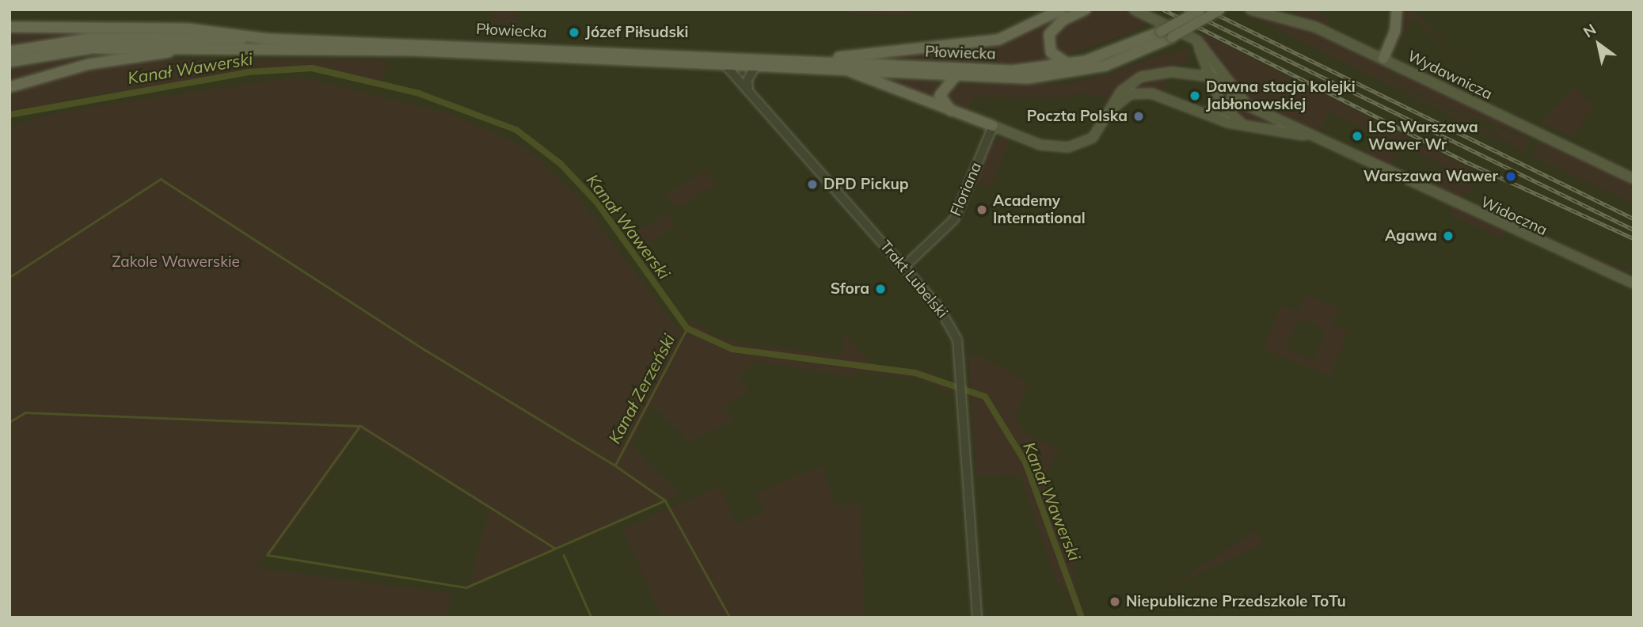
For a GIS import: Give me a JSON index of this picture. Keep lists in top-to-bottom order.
{
  "streets": {
    "main road": ["Płowiecka", "Wydawnicza", "Widoczna"],
    "street": ["Floriana", "Trakt Lubelski"]
  },
  "crossings": [
    ["Płowiecka", "Trakt Lubelski"],
    ["Floriana", "Widoczna"],
    ["Floriana", "Trakt Lubelski"]
  ],
  "water": ["Kanał Wawerski", "Kanał Zerzeński"],
  "parks": ["Zakole Wawerskie"],
  "places": [
    "Józef Piłsudski",
    "Dawna stacja kolejki Jabłonowskiej",
    "Poczta Polska",
    "LCS Warszawa Wawer Wr",
    "Warszawa Wawer",
    "DPD Pickup",
    "Academy International",
    "Agawa",
    "Sfora",
    "Niepubliczne Przedszkole ToTu"
  ],
  "north": "top left"
}
